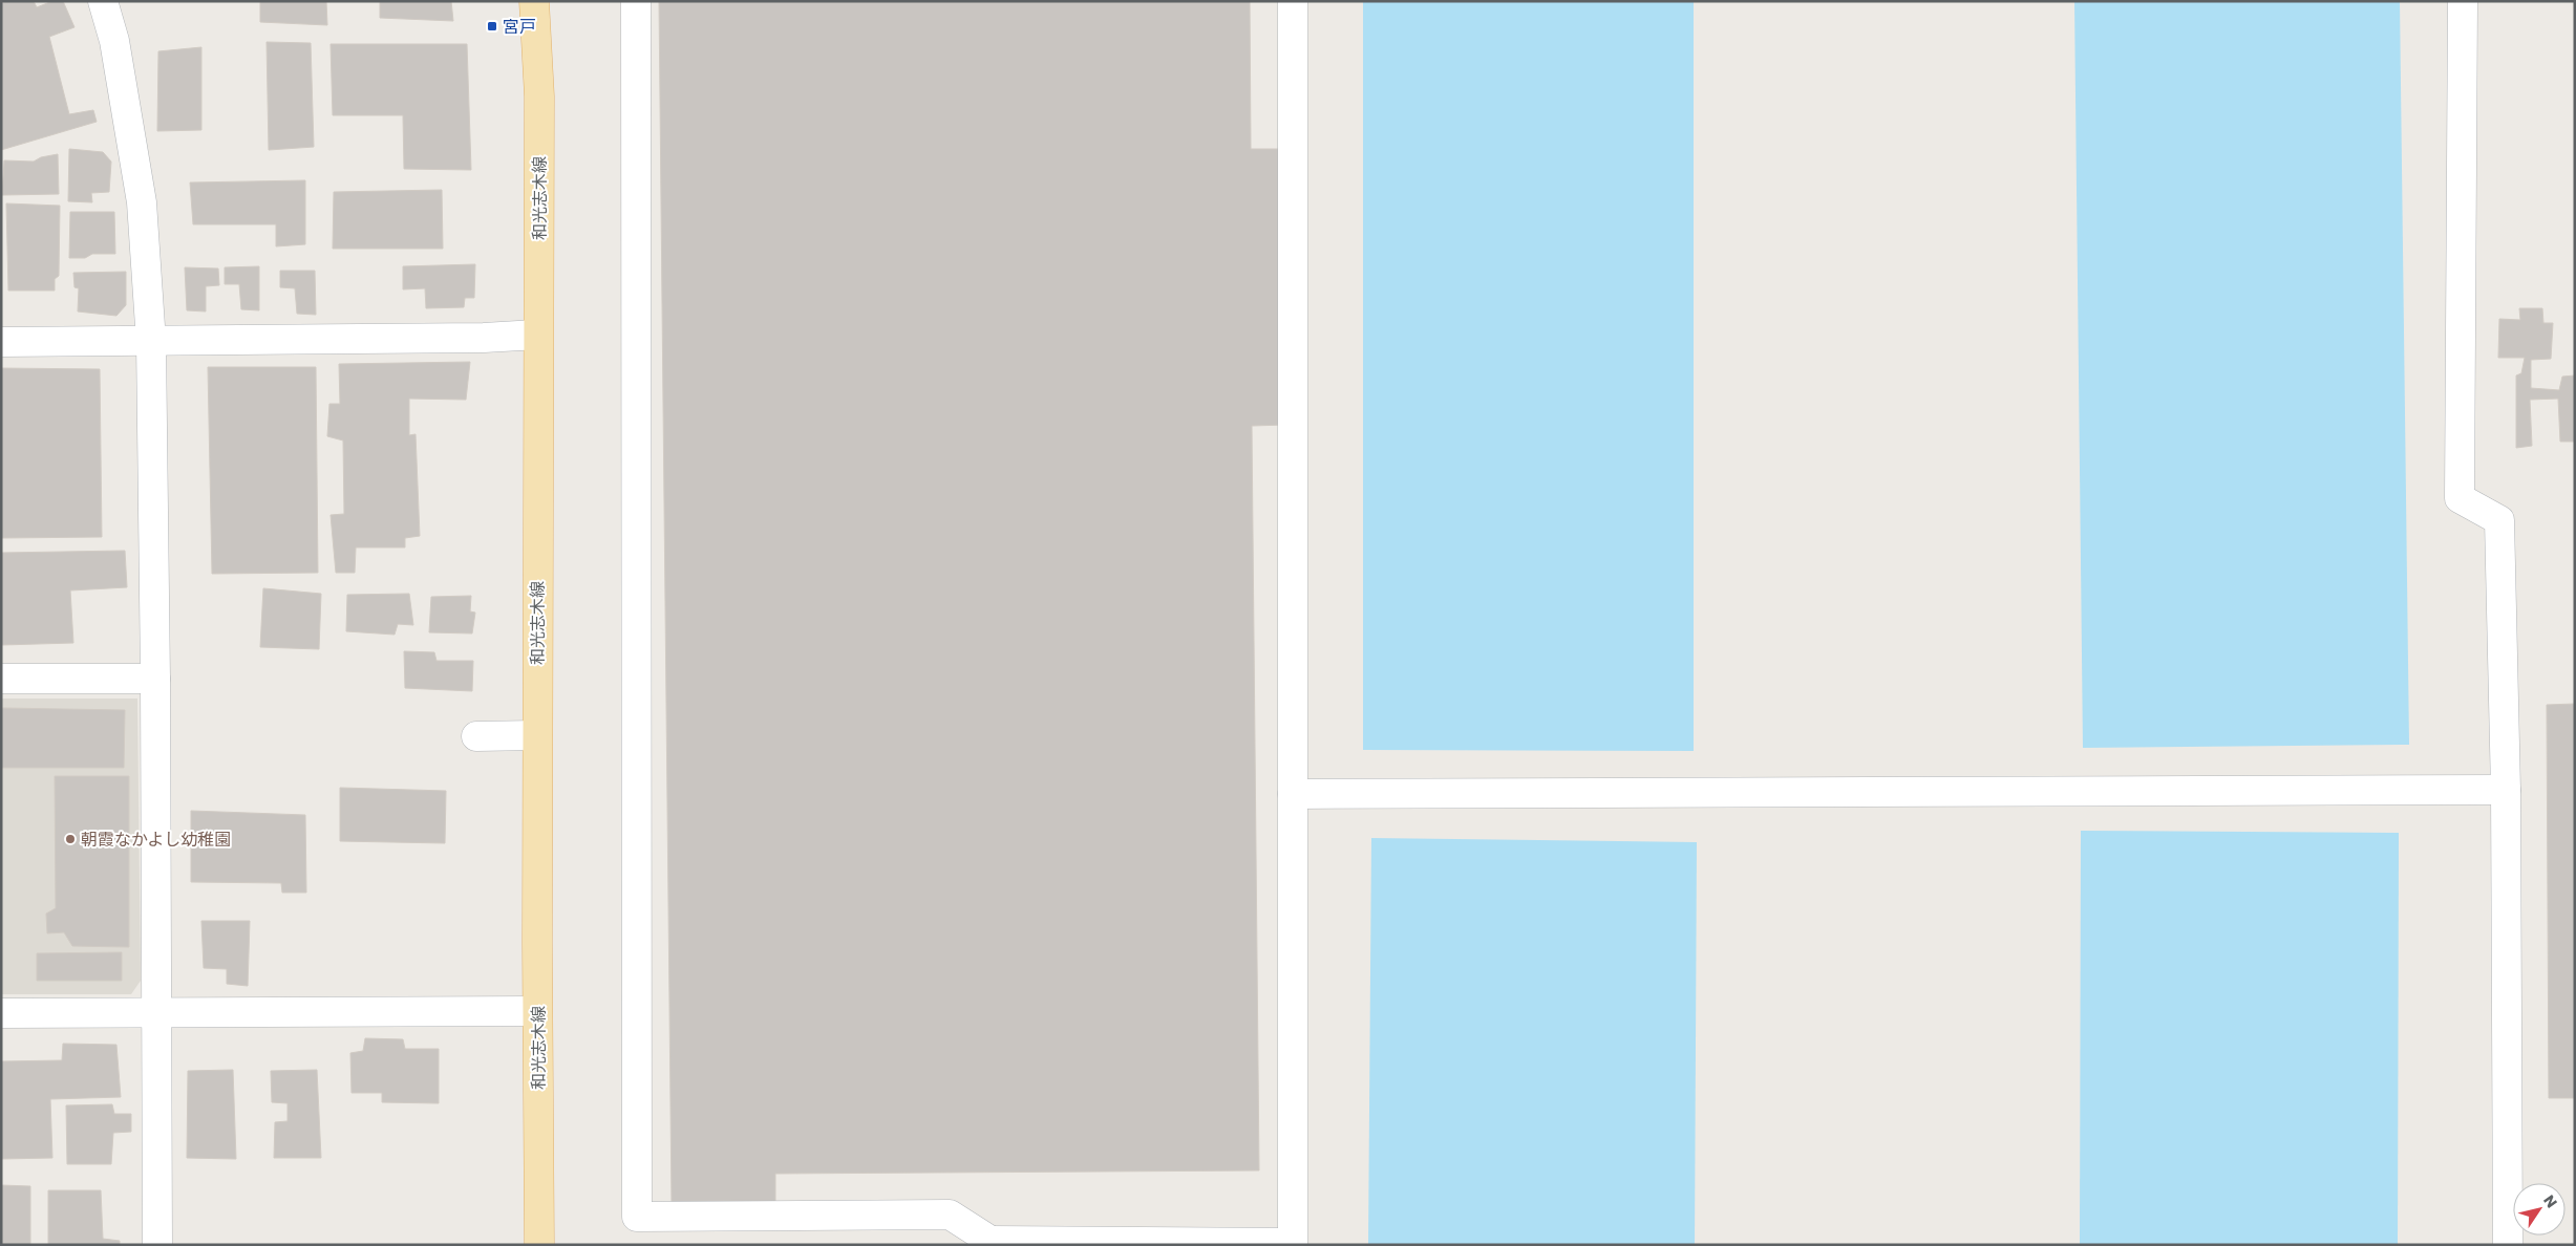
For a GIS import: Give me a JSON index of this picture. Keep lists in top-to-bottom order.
{
  "streets": {
    "main road": ["和光志木線"]
  },
  "places": {
    "transit": ["宮戸"],
    "other": ["朝霞なかよし幼稚園"]
  },
  "north": "top right"
}
